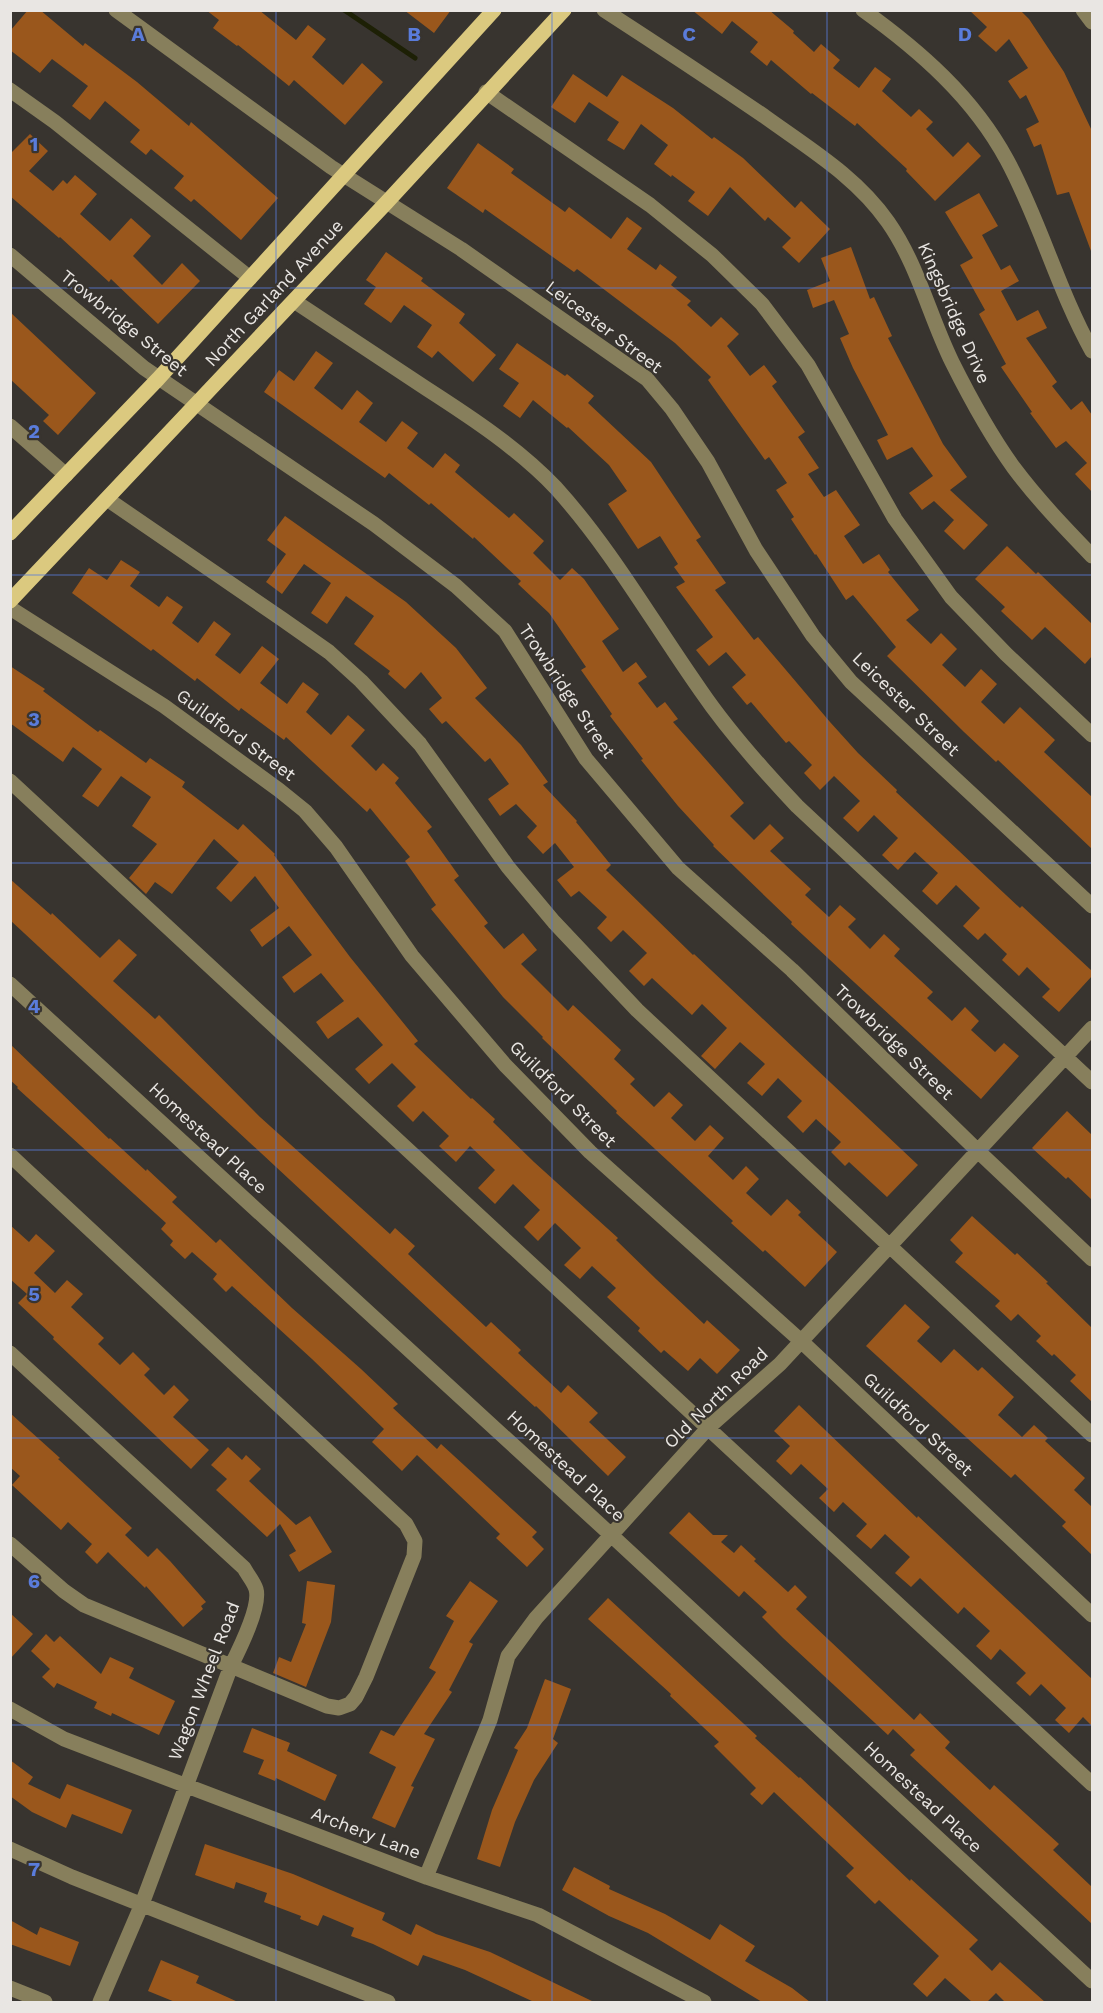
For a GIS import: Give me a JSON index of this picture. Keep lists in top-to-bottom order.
{
  "streets": {
    "main road": ["North Garland Avenue"],
    "street": [
      "Kingsbridge Drive",
      "Trowbridge Street",
      "Leicester Street",
      "Guildford Street",
      "Homestead Place",
      "Old North Road",
      "Wagon Wheel Road",
      "Archery Lane"
    ]
  },
  "crossings": [
    ["North Garland Avenue", "Trowbridge Street"],
    ["North Garland Avenue", "Leicester Street"],
    ["Trowbridge Street", "Old North Road"],
    ["Guildford Street", "Old North Road"],
    ["Homestead Place", "Old North Road"],
    ["Old North Road", "Archery Lane"],
    ["Wagon Wheel Road", "Archery Lane"]
  ],
  "grid": {
    "columns": [
      "A",
      "B",
      "C",
      "D"
    ],
    "rows": [
      "1",
      "2",
      "3",
      "4",
      "5",
      "6",
      "7"
    ]
  }
}
